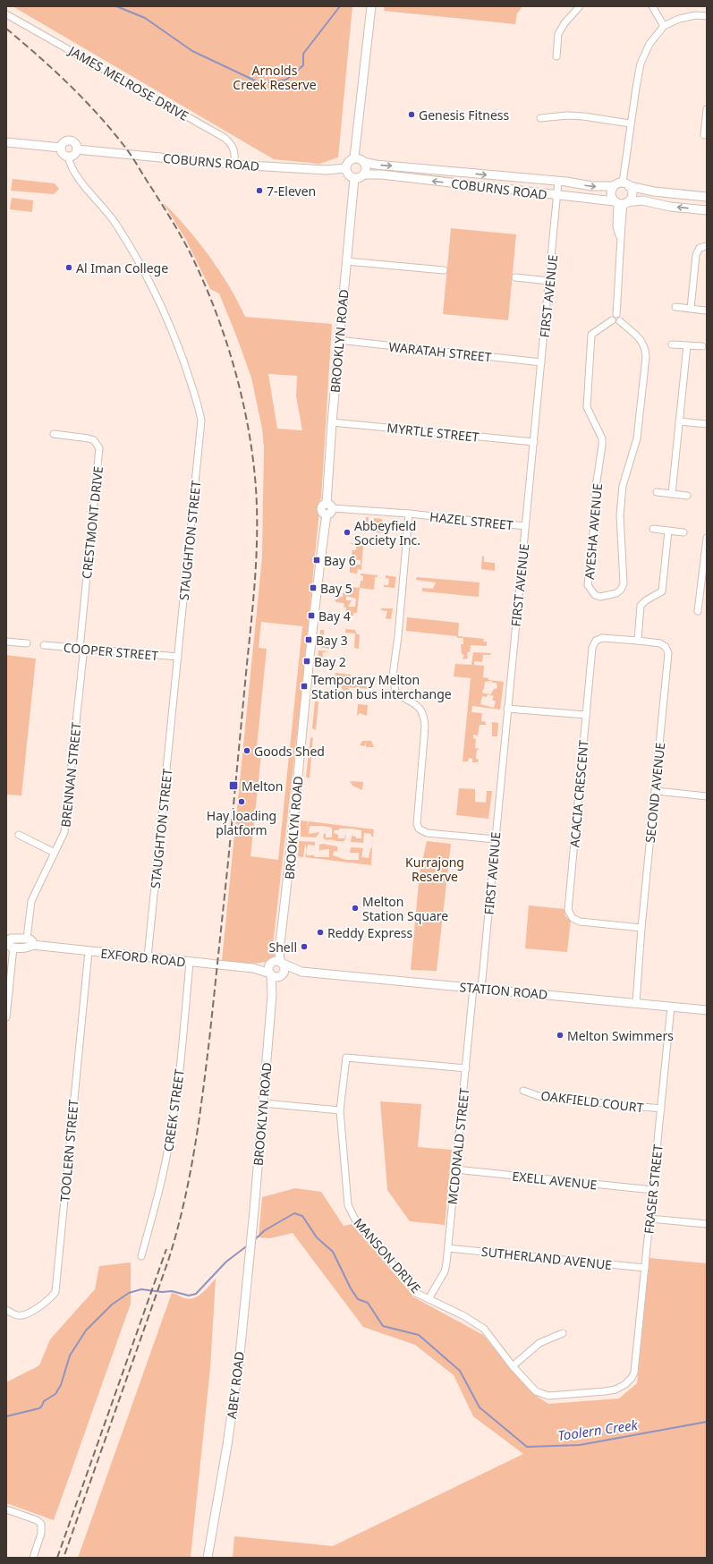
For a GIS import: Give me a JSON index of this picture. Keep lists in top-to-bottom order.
{
  "streets": {
    "street": [
      "JAMES MELROSE DRIVE",
      "COBURNS ROAD",
      "FIRST AVENUE",
      "BROOKLYN ROAD",
      "WARATAH STREET",
      "MYRTLE STREET",
      "HAZEL STREET",
      "CRESTMONT DRIVE",
      "AYESHA AVENUE",
      "STAUGHTON STREET",
      "COOPER STREET",
      "BRENNAN STREET",
      "SECOND AVENUE",
      "ACACIA CRESCENT",
      "EXFORD ROAD",
      "STATION ROAD",
      "OAKFIELD COURT",
      "CREEK STREET",
      "MCDONALD STREET",
      "TOOLERN STREET",
      "EXELL AVENUE",
      "FRASER STREET",
      "MANSON DRIVE",
      "SUTHERLAND AVENUE",
      "ABEY ROAD"
    ]
  },
  "crossings": [
    ["JAMES MELROSE DRIVE", "COBURNS ROAD"],
    ["COBURNS ROAD", "FIRST AVENUE"],
    ["COBURNS ROAD", "BROOKLYN ROAD"],
    ["COBURNS ROAD", "STAUGHTON STREET"],
    ["FIRST AVENUE", "WARATAH STREET"],
    ["FIRST AVENUE", "MYRTLE STREET"],
    ["FIRST AVENUE", "HAZEL STREET"],
    ["FIRST AVENUE", "STATION ROAD"],
    ["FIRST AVENUE", "MCDONALD STREET"],
    ["BROOKLYN ROAD", "WARATAH STREET"],
    ["BROOKLYN ROAD", "MYRTLE STREET"],
    ["BROOKLYN ROAD", "HAZEL STREET"],
    ["BROOKLYN ROAD", "EXFORD ROAD"],
    ["BROOKLYN ROAD", "STATION ROAD"],
    ["BROOKLYN ROAD", "ABEY ROAD"],
    ["CRESTMONT DRIVE", "COOPER STREET"],
    ["CRESTMONT DRIVE", "BRENNAN STREET"],
    ["STAUGHTON STREET", "COOPER STREET"],
    ["STAUGHTON STREET", "EXFORD ROAD"],
    ["COOPER STREET", "BRENNAN STREET"],
    ["BRENNAN STREET", "EXFORD ROAD"],
    ["SECOND AVENUE", "ACACIA CRESCENT"],
    ["SECOND AVENUE", "STATION ROAD"],
    ["EXFORD ROAD", "STATION ROAD"],
    ["EXFORD ROAD", "CREEK STREET"],
    ["EXFORD ROAD", "TOOLERN STREET"],
    ["STATION ROAD", "MCDONALD STREET"],
    ["STATION ROAD", "FRASER STREET"],
    ["OAKFIELD COURT", "FRASER STREET"],
    ["MCDONALD STREET", "EXELL AVENUE"],
    ["MCDONALD STREET", "MANSON DRIVE"],
    ["MCDONALD STREET", "SUTHERLAND AVENUE"],
    ["EXELL AVENUE", "FRASER STREET"],
    ["FRASER STREET", "MANSON DRIVE"],
    ["FRASER STREET", "SUTHERLAND AVENUE"]
  ],
  "water": ["Toolern Creek"],
  "parks": ["Arnolds Creek Reserve", "Kurrajong Reserve"],
  "places": {
    "other": [
      "Genesis Fitness",
      "7-Eleven",
      "Al Iman College",
      "Abbeyfield Society Inc.",
      "Goods Shed",
      "Hay loading platform",
      "Melton Station Square",
      "Reddy Express",
      "Shell",
      "Melton Swimmers"
    ],
    "transit": [
      "Bay 6",
      "Bay 5",
      "Bay 4",
      "Bay 3",
      "Bay 2",
      "Temporary Melton Station bus interchange",
      "Melton"
    ]
  }
}
